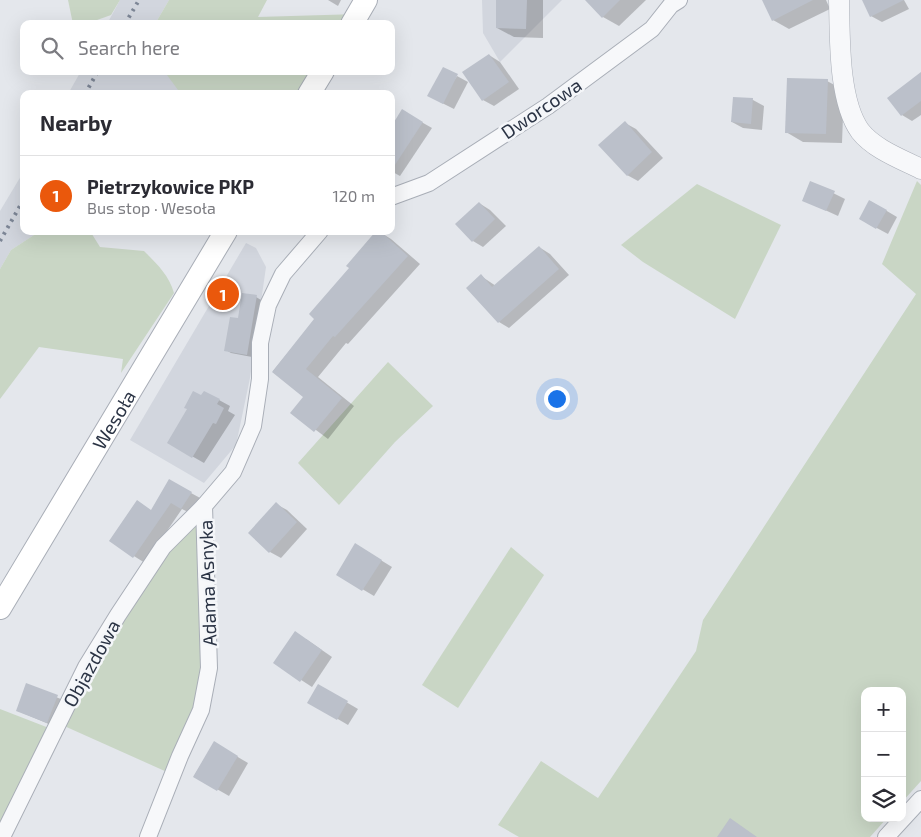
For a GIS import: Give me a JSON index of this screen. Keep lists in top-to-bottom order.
{
  "streets": {
    "main road": ["Wesoła"],
    "street": ["Dworcowa", "Adama Asnyka", "Objazdowa"]
  },
  "crossings": [
    ["Adama Asnyka", "Objazdowa"]
  ],
  "page": {
    "search": "Search here",
    "heading": "Nearby",
    "list": [
      {
        "mark": "1",
        "name": "Pietrzykowice PKP",
        "note": "Bus stop · Wesoła",
        "value": "120 m"
      }
    ],
    "pins": "1",
    "map_buttons": ["+", "−"]
  }
}
